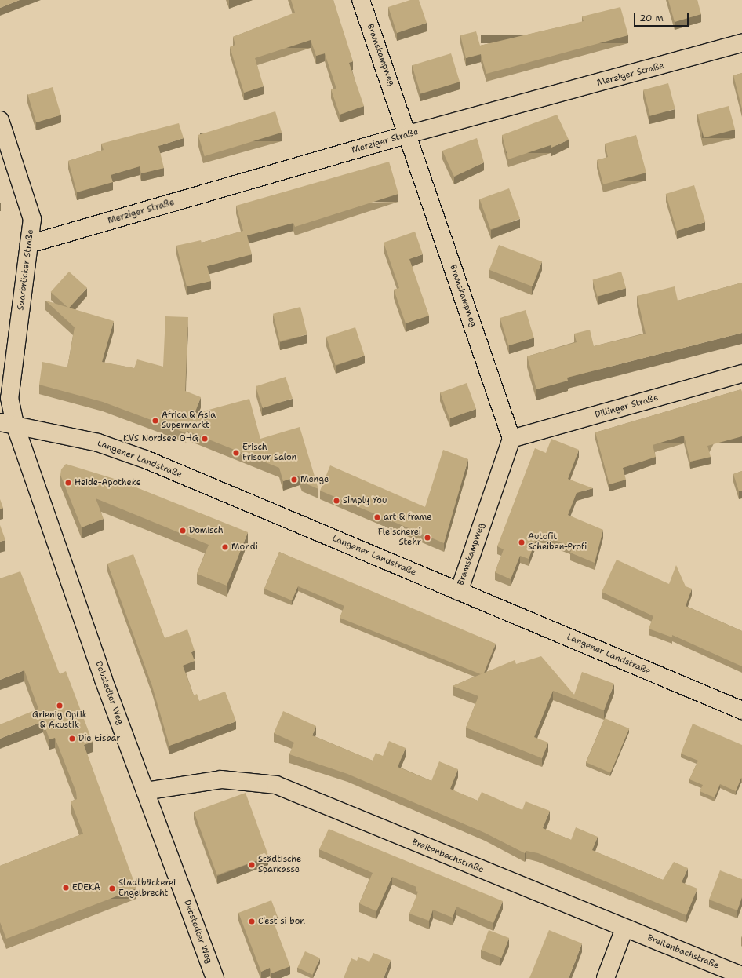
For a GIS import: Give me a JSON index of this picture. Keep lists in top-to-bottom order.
{
  "streets": {
    "street": [
      "Bramskampweg",
      "Merziger Straße",
      "Saarbrücker Straße",
      "Dillinger Straße",
      "Langener Landstraße",
      "Debstedter Weg",
      "Breitenbachstraße"
    ]
  },
  "crossings": [
    ["Bramskampweg", "Merziger Straße"],
    ["Bramskampweg", "Dillinger Straße"],
    ["Bramskampweg", "Langener Landstraße"],
    ["Merziger Straße", "Saarbrücker Straße"],
    ["Saarbrücker Straße", "Langener Landstraße"],
    ["Saarbrücker Straße", "Debstedter Weg"],
    ["Langener Landstraße", "Debstedter Weg"],
    ["Debstedter Weg", "Breitenbachstraße"]
  ],
  "places": [
    "Africa & Asia Supermarkt",
    "KVS Nordsee OHG",
    "Erisch Friseur Salon",
    "Menge",
    "Heide-Apotheke",
    "Simply You",
    "art & frame",
    "Domisch",
    "Fleischerei Stehr",
    "Autofit Scheiben-Profi",
    "Mondi",
    "Grienig Optik & Akustik",
    "Die Eisbar",
    "Städtische Sparkasse",
    "EDEKA",
    "Stadtbäckerei Engelbrecht",
    "C'est si bon"
  ],
  "scale_bar": "20 m"
}
